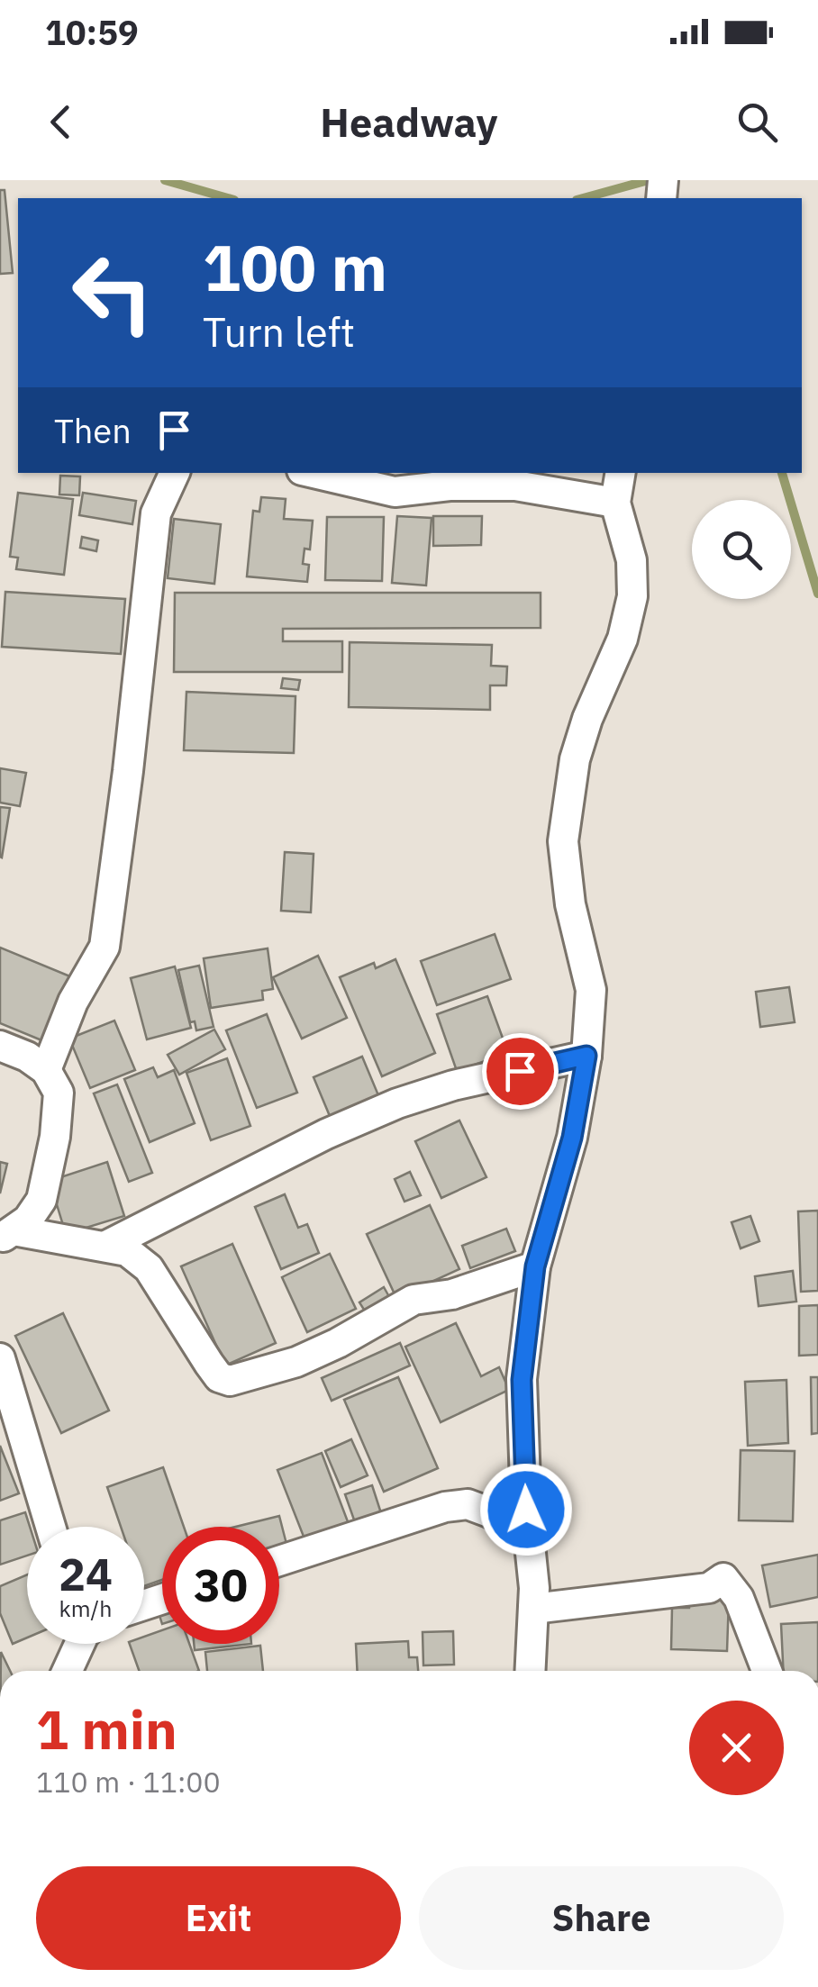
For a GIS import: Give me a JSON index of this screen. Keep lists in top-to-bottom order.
{
  "page": {
    "status": "10:59",
    "header": "Headway",
    "turn": ["100 m", "Turn left"],
    "then": "Then",
    "speed": "24 km/h",
    "limit": "30",
    "heading": ["1 min", "110 m · 11:00"],
    "buttons": ["Exit", "Share"]
  }
}
